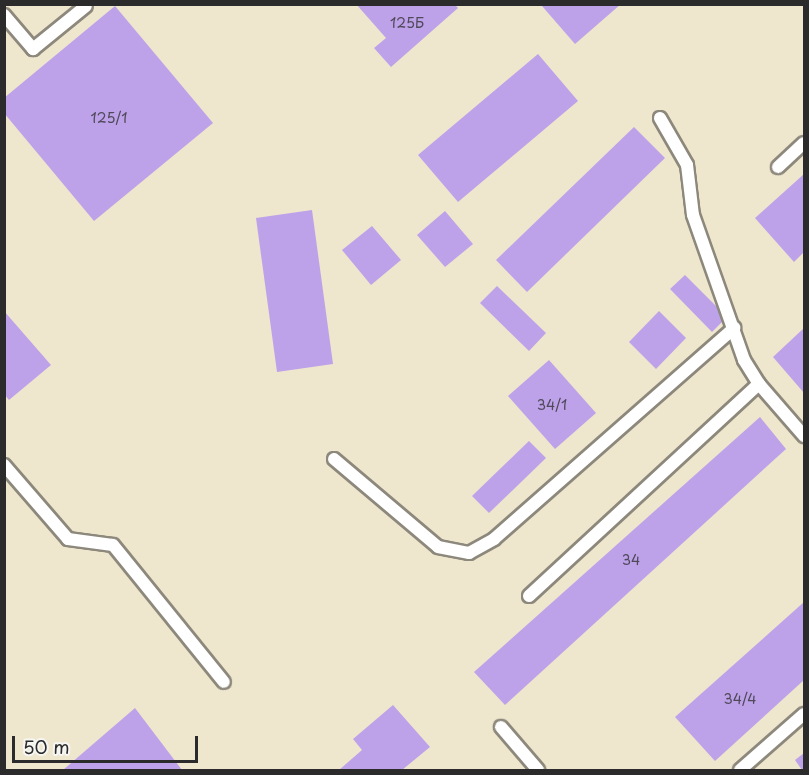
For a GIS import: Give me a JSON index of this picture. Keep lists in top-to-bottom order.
{
  "house_numbers": [
    "125Б",
    "125/1",
    "34/1",
    "34",
    "34/4"
  ],
  "scale_bar": "50 m"
}
